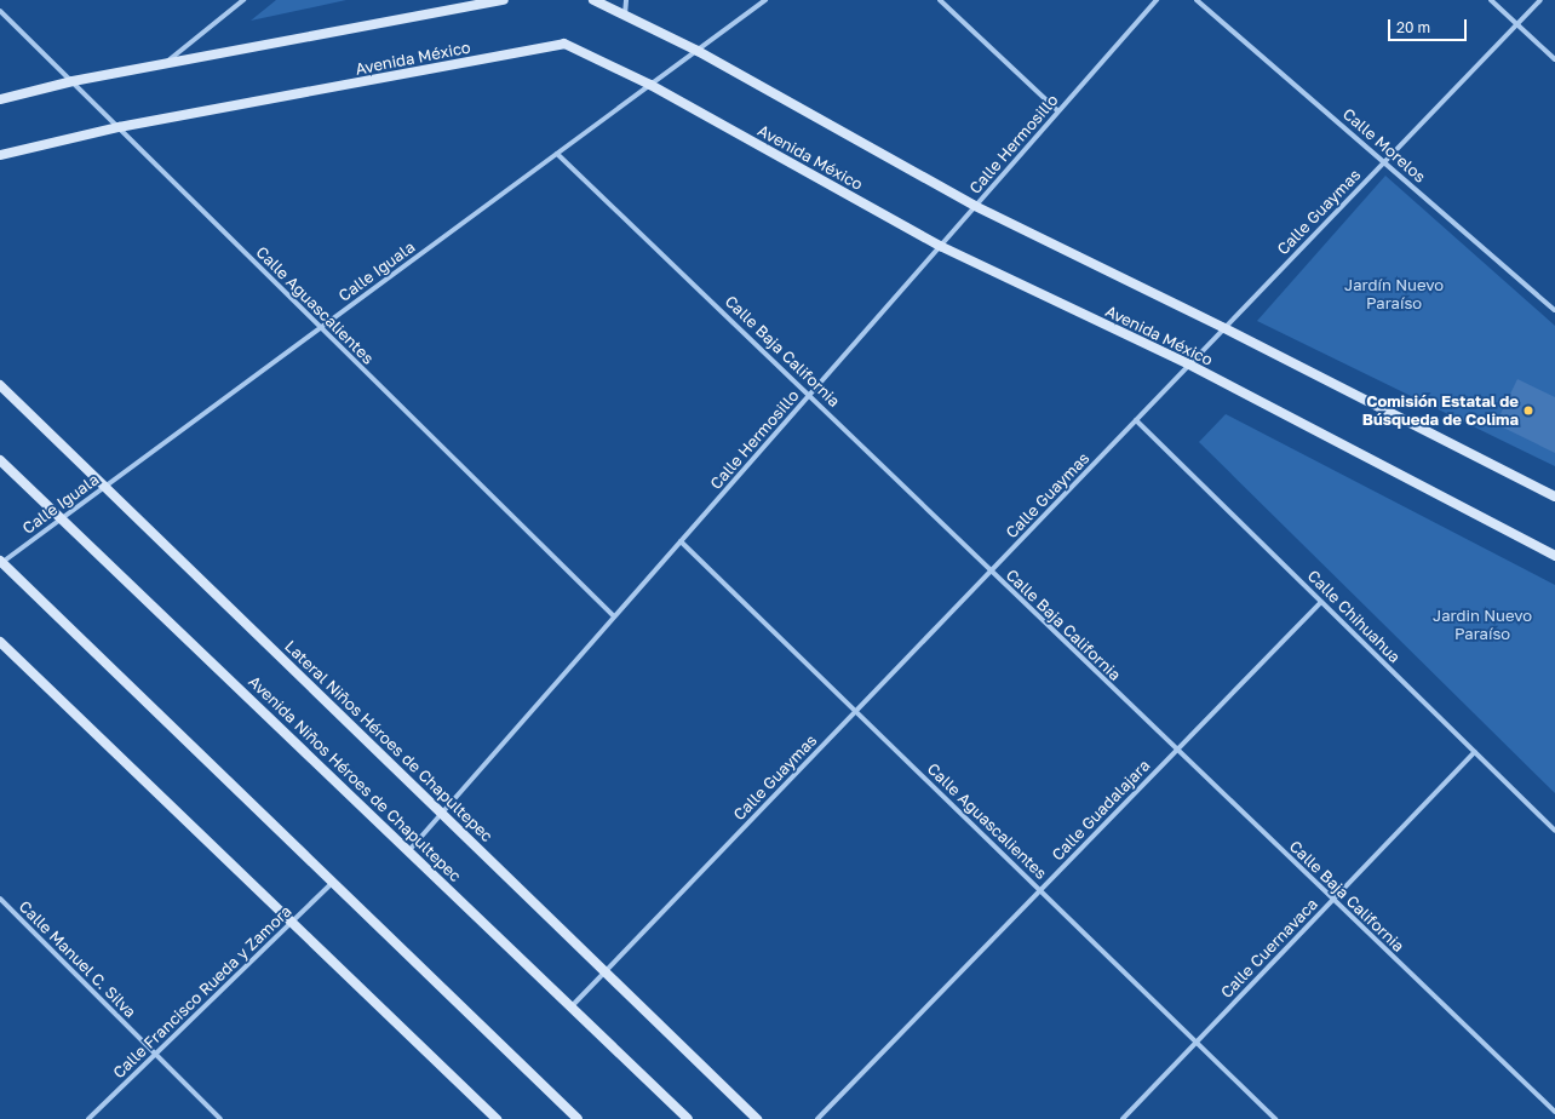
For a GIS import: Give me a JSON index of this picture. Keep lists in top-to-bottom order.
{
  "streets": {
    "street": [
      "Avenida México",
      "Calle Hermosillo",
      "Calle Morelos",
      "Calle Guaymas",
      "Calle Iguala",
      "Calle Aguascalientes",
      "Calle Baja California",
      "Calle Chihuahua",
      "Lateral Niños Héroes de Chapultepec",
      "Avenida Niños Héroes de Chapultepec",
      "Calle Guadalajara",
      "Calle Cuernavaca",
      "Calle Manuel C. Silva",
      "Calle Francisco Rueda y Zamora"
    ]
  },
  "crossings": [
    ["Avenida México", "Calle Hermosillo"],
    ["Avenida México", "Calle Guaymas"],
    ["Avenida México", "Calle Iguala"],
    ["Avenida México", "Calle Aguascalientes"],
    ["Calle Hermosillo", "Calle Aguascalientes"],
    ["Calle Hermosillo", "Calle Baja California"],
    ["Calle Hermosillo", "Lateral Niños Héroes de Chapultepec"],
    ["Calle Hermosillo", "Avenida Niños Héroes de Chapultepec"],
    ["Calle Morelos", "Calle Guaymas"],
    ["Calle Guaymas", "Calle Aguascalientes"],
    ["Calle Guaymas", "Calle Baja California"],
    ["Calle Guaymas", "Calle Chihuahua"],
    ["Calle Guaymas", "Lateral Niños Héroes de Chapultepec"],
    ["Calle Guaymas", "Avenida Niños Héroes de Chapultepec"],
    ["Calle Iguala", "Calle Aguascalientes"],
    ["Calle Iguala", "Calle Baja California"],
    ["Calle Iguala", "Lateral Niños Héroes de Chapultepec"],
    ["Calle Iguala", "Avenida Niños Héroes de Chapultepec"],
    ["Calle Aguascalientes", "Calle Guadalajara"],
    ["Calle Aguascalientes", "Calle Cuernavaca"],
    ["Calle Baja California", "Calle Guadalajara"],
    ["Calle Baja California", "Calle Cuernavaca"],
    ["Calle Chihuahua", "Calle Guadalajara"],
    ["Calle Chihuahua", "Calle Cuernavaca"],
    ["Calle Manuel C. Silva", "Calle Francisco Rueda y Zamora"]
  ],
  "parks": ["Jardín Nuevo Paraíso", "Jardin Nuevo Paraíso"],
  "places": ["Comisión Estatal de Búsqueda de Colima"],
  "scale_bar": "20 m"
}
